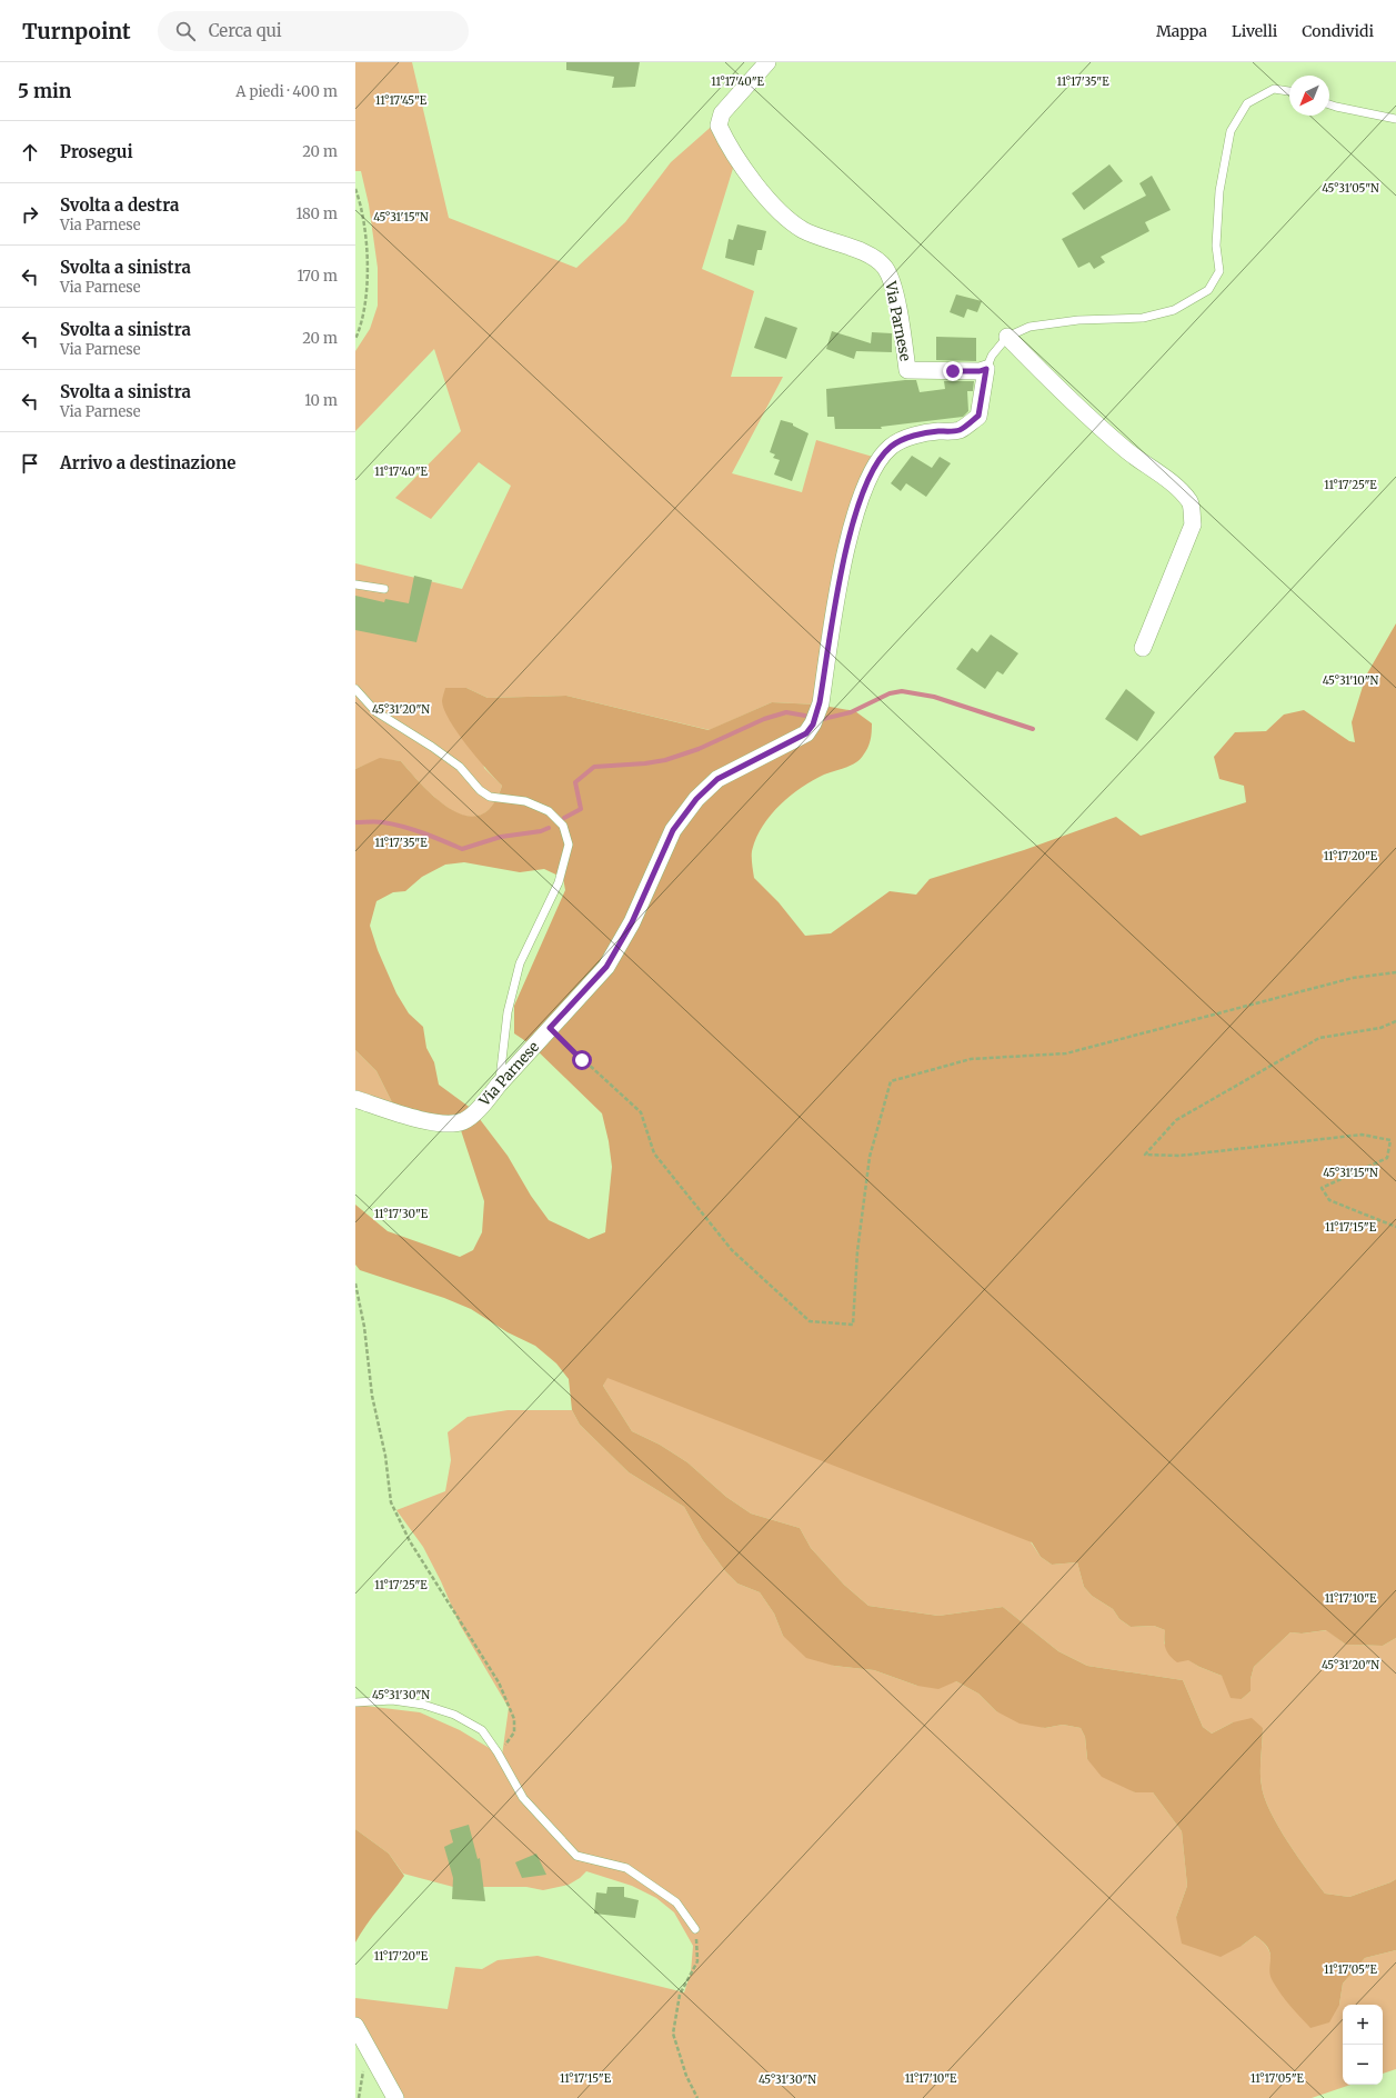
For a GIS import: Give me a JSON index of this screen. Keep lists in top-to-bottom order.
{
  "streets": {
    "street": ["Via Parnese"]
  },
  "north": "bottom left",
  "page": {
    "header": "Turnpoint",
    "search": "Cerca qui",
    "nav": ["Mappa", "Livelli", "Condividi"],
    "heading": ["5 min", "A piedi · 400 m"],
    "list": [
      ["Prosegui", "20 m"],
      ["Svolta a destra", "Via Parnese", "180 m"],
      ["Svolta a sinistra", "Via Parnese", "170 m"],
      ["Svolta a sinistra", "Via Parnese", "20 m"],
      ["Svolta a sinistra", "Via Parnese", "10 m"],
      "Arrivo a destinazione"
    ],
    "map_buttons": ["+", "−"]
  },
  "coordinates": [
    "11°17'40\"E",
    "11°17'35\"E",
    "11°17'45\"E",
    "45°31'05\"N",
    "45°31'15\"N",
    "11°17'25\"E",
    "45°31'10\"N",
    "45°31'20\"N",
    "11°17'20\"E",
    "11°17'30\"E",
    "11°17'15\"E",
    "11°17'10\"E",
    "45°31'30\"N",
    "11°17'05\"E"
  ]
}
